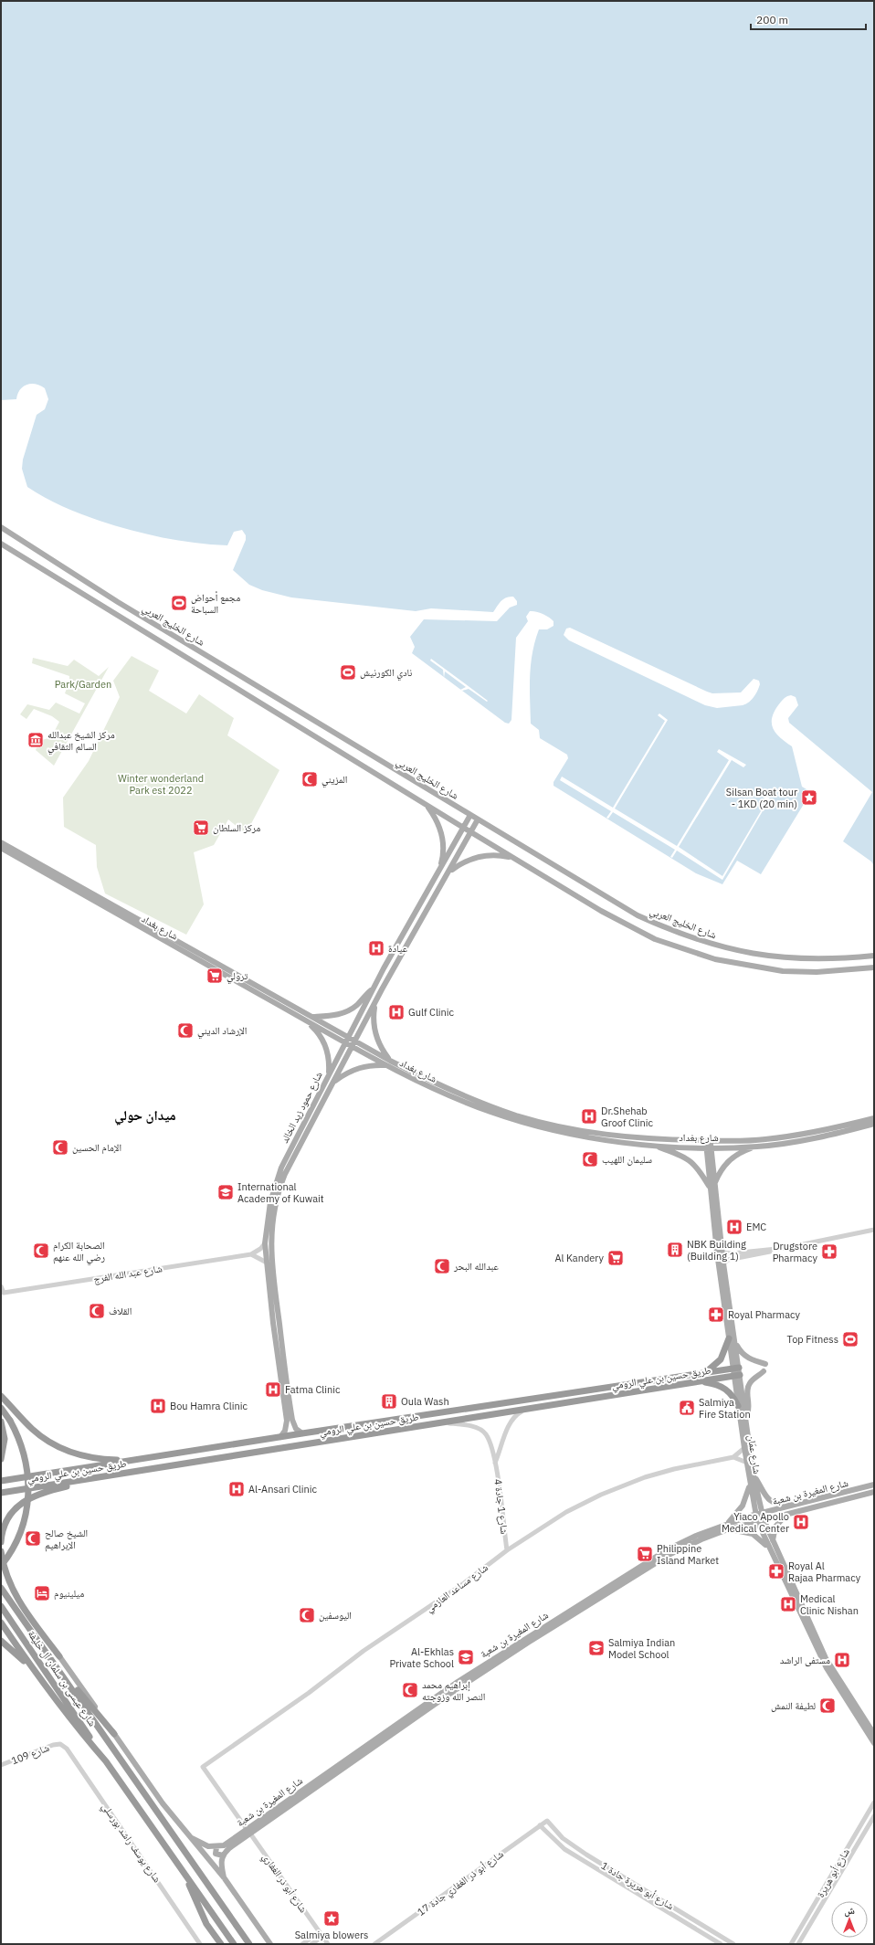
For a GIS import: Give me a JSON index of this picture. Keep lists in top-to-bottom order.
{
  "streets": {
    "highway": ["طريق حسين بن علي الرومي", "شارع عيسى بن سلمان آل خليفة"],
    "main road": [
      "شارع الخليج العربي",
      "شارع بغداد",
      "شارع حمود زيد الخالد",
      "شارع عمّان",
      "شارع المغيرة بن شعبة"
    ],
    "street": [
      "شارع عبد الله الفرج",
      "شارع 1 جادة 4",
      "شارع مساعد العازمي",
      "شارع 109",
      "شارع يوسف راشد بورسلي",
      "شارع أبو هريرة",
      "شارع أبو ذر الغفاري",
      "شارع أبو ذر الغفاري جادة 17",
      "شارع أبو هريرة جادة 1"
    ]
  },
  "crossings": [
    ["شارع الخليج العربي", "شارع حمود زيد الخالد"],
    ["شارع بغداد", "شارع حمود زيد الخالد"],
    ["شارع بغداد", "شارع عمّان"],
    ["شارع حمود زيد الخالد", "شارع عبد الله الفرج"],
    ["شارع حمود زيد الخالد", "طريق حسين بن علي الرومي"],
    ["طريق حسين بن علي الرومي", "شارع عمّان"],
    ["طريق حسين بن علي الرومي", "شارع 1 جادة 4"],
    ["شارع عمّان", "شارع المغيرة بن شعبة"],
    ["شارع عمّان", "شارع مساعد العازمي"],
    ["شارع المغيرة بن شعبة", "شارع أبو ذر الغفاري"],
    ["شارع 1 جادة 4", "شارع مساعد العازمي"],
    ["شارع مساعد العازمي", "شارع أبو ذر الغفاري"],
    ["شارع 109", "شارع يوسف راشد بورسلي"],
    ["شارع أبو ذر الغفاري جادة 17", "شارع أبو هريرة جادة 1"]
  ],
  "districts": ["ميدان حولي"],
  "parks": ["Park/Garden", "Winter wonderland Park est 2022"],
  "places": {
    "sports": ["مجمع أحواض السباحة", "نادي الكورنيش", "Top Fitness"],
    "museum": ["مركز الشيخ عبدالله السالم الثقافي"],
    "mosque": [
      "المزيني",
      "الإرشاد الديني",
      "الإمام الحسين",
      "سليمان اللهيب",
      "الصحابة الكرام رضي الله عنهم",
      "عبدالله البحر",
      "القلاف",
      "الشيخ صالح الإبراهيم",
      "اليوسفين",
      "إبراهيم محمد النصر الله وزوجته",
      "لطيفة النمش"
    ],
    "place": ["Silsan Boat tour - 1KD (20 min)", "Salmiya blowers"],
    "supermarket": [
      "مركز السلطان",
      "ترولي",
      "Al Kandery",
      "Philippine Island Market"
    ],
    "hospital": [
      "عيادة",
      "Gulf Clinic",
      "Dr.Shehab Groof Clinic",
      "EMC",
      "Fatma Clinic",
      "Bou Hamra Clinic",
      "Al-Ansari Clinic",
      "Yiaco Apollo Medical Center",
      "Medical Clinic Nishan",
      "مستفى الراشد"
    ],
    "school or university": ["International Academy of Kuwait", "Salmiya Indian Model School", "Al-Ekhlas Private School"],
    "building": ["NBK Building (Building 1)", "Oula Wash"],
    "pharmacy": ["Drugstore Pharmacy", "Royal Pharmacy", "Royal Al Rajaa Pharmacy"],
    "public building": ["Salmiya Fire Station"],
    "hotel": ["ميلينيوم"]
  },
  "scale_bar": "200 m",
  "north": "top"
}
